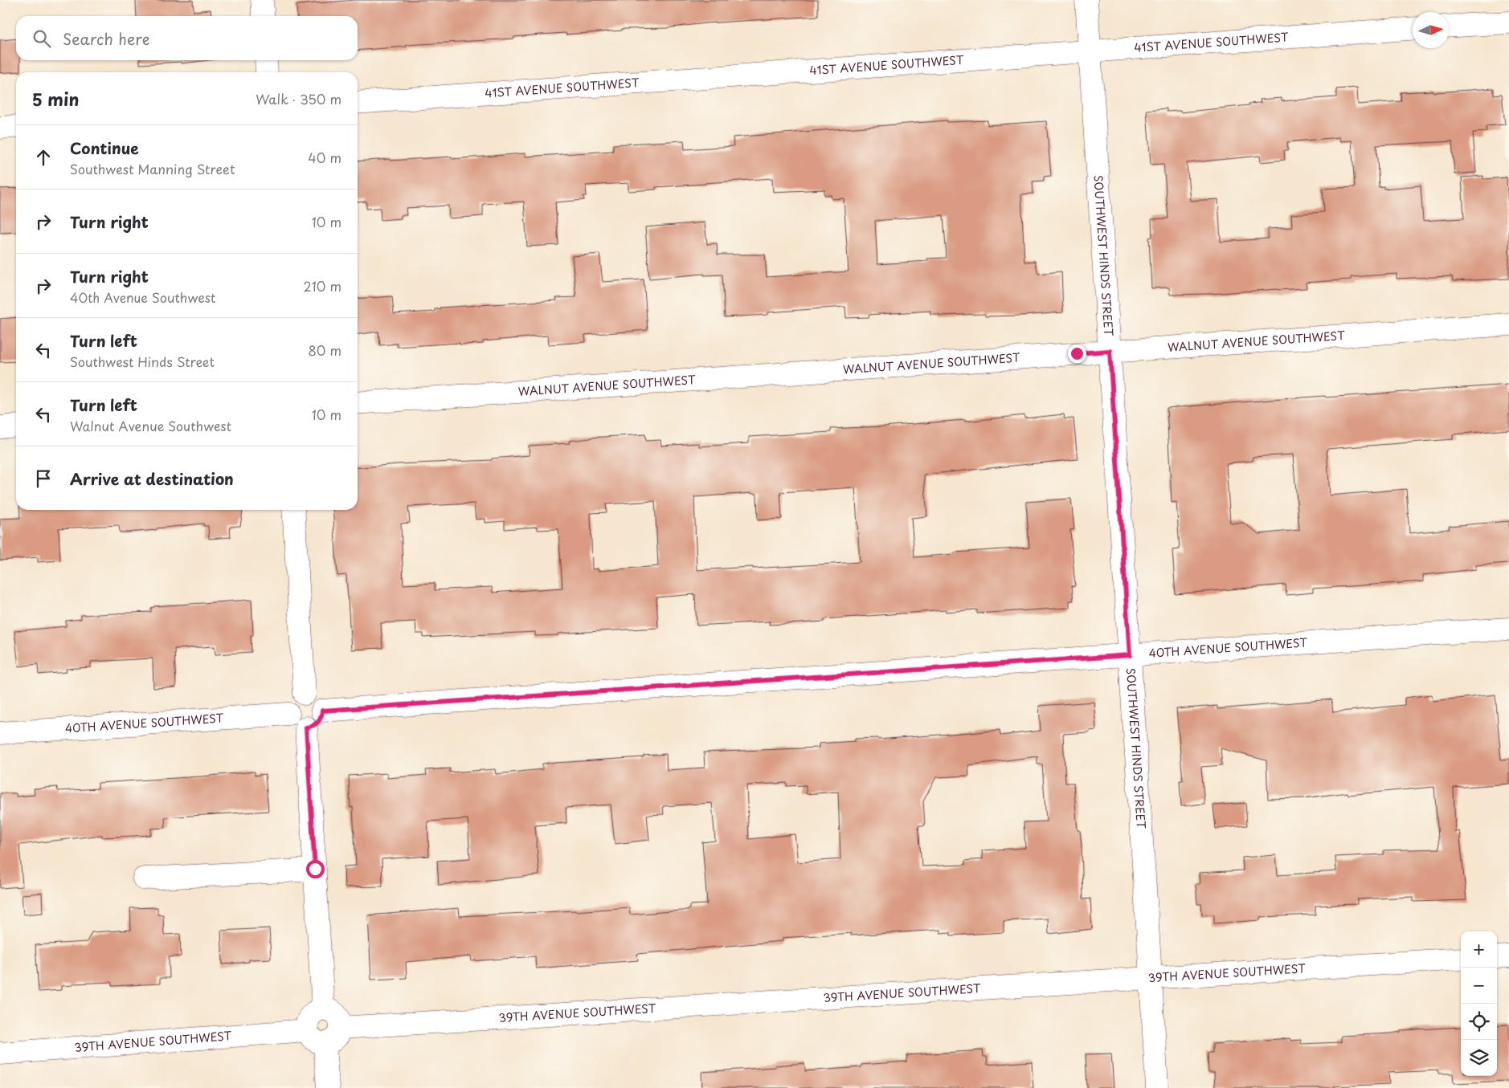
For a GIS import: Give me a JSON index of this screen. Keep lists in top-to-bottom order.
{
  "streets": {
    "street": [
      "41ST AVENUE SOUTHWEST",
      "SOUTHWEST HINDS STREET",
      "WALNUT AVENUE SOUTHWEST",
      "40TH AVENUE SOUTHWEST",
      "39TH AVENUE SOUTHWEST"
    ]
  },
  "crossings": [
    ["41ST AVENUE SOUTHWEST", "SOUTHWEST HINDS STREET"],
    ["SOUTHWEST HINDS STREET", "WALNUT AVENUE SOUTHWEST"],
    ["SOUTHWEST HINDS STREET", "40TH AVENUE SOUTHWEST"],
    ["SOUTHWEST HINDS STREET", "39TH AVENUE SOUTHWEST"]
  ],
  "north": "right",
  "page": {
    "search": "Search here",
    "heading": ["5 min", "Walk · 350 m"],
    "list": [
      ["Continue", "Southwest Manning Street", "40 m"],
      ["Turn right", "10 m"],
      ["Turn right", "40th Avenue Southwest", "210 m"],
      ["Turn left", "Southwest Hinds Street", "80 m"],
      ["Turn left", "Walnut Avenue Southwest", "10 m"],
      "Arrive at destination"
    ],
    "map_buttons": ["+", "−"]
  }
}
